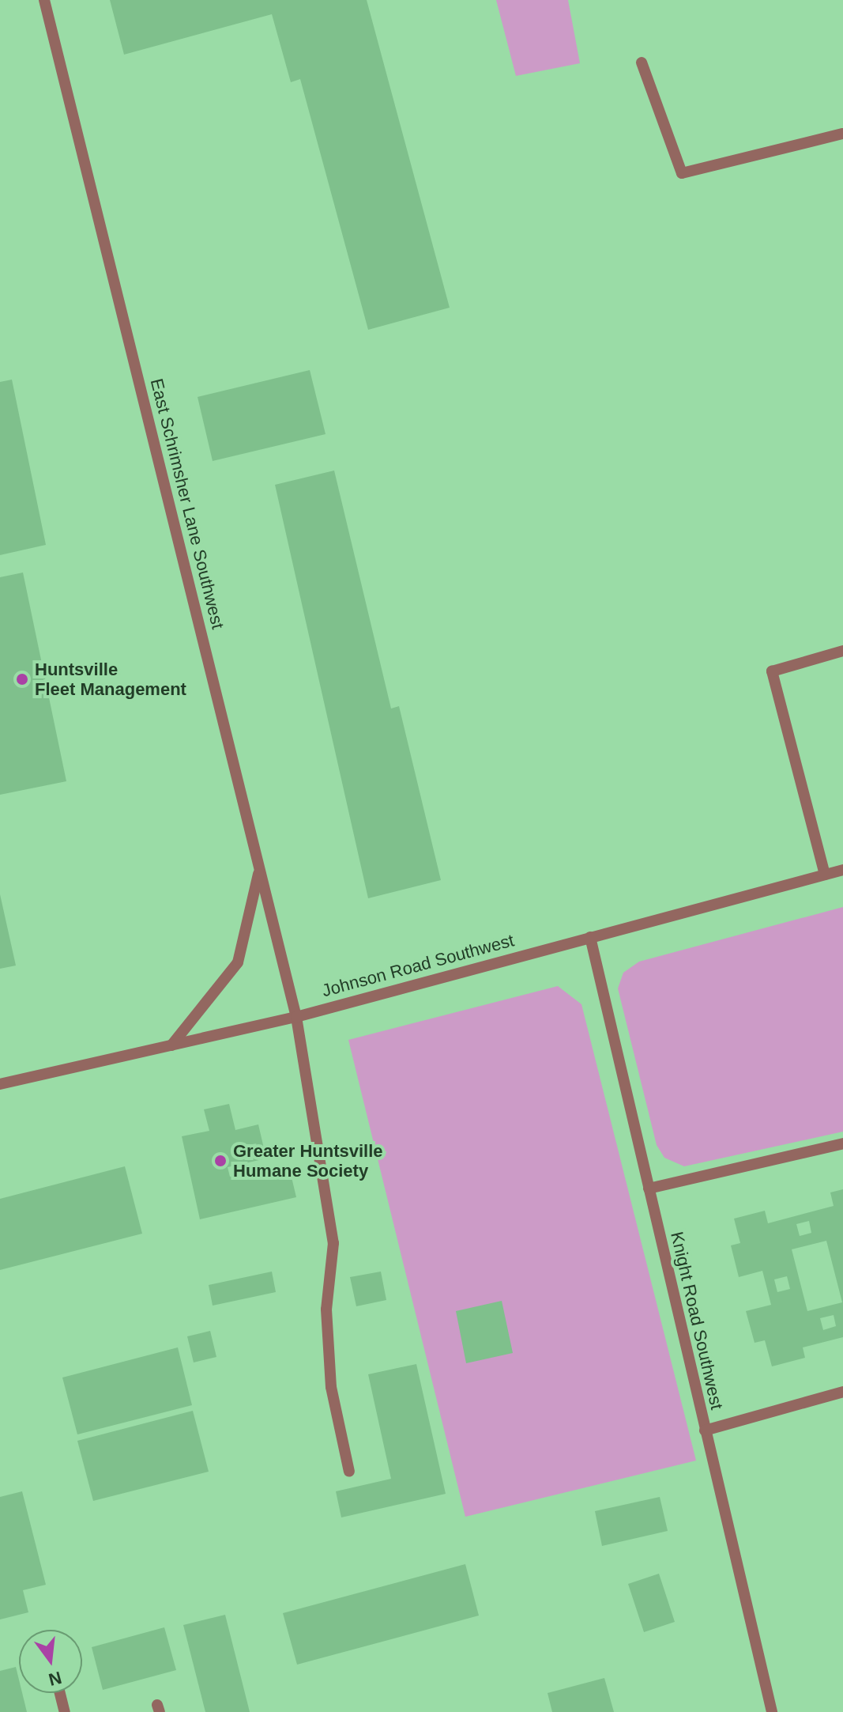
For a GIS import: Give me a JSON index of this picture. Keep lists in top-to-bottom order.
{
  "streets": {
    "street": ["East Schrimsher Lane Southwest", "Johnson Road Southwest", "Knight Road Southwest"]
  },
  "crossings": [
    ["East Schrimsher Lane Southwest", "Johnson Road Southwest"],
    ["Johnson Road Southwest", "Knight Road Southwest"]
  ],
  "places": ["Huntsville Fleet Management", "Greater Huntsville Humane Society"],
  "north": "bottom"
}
